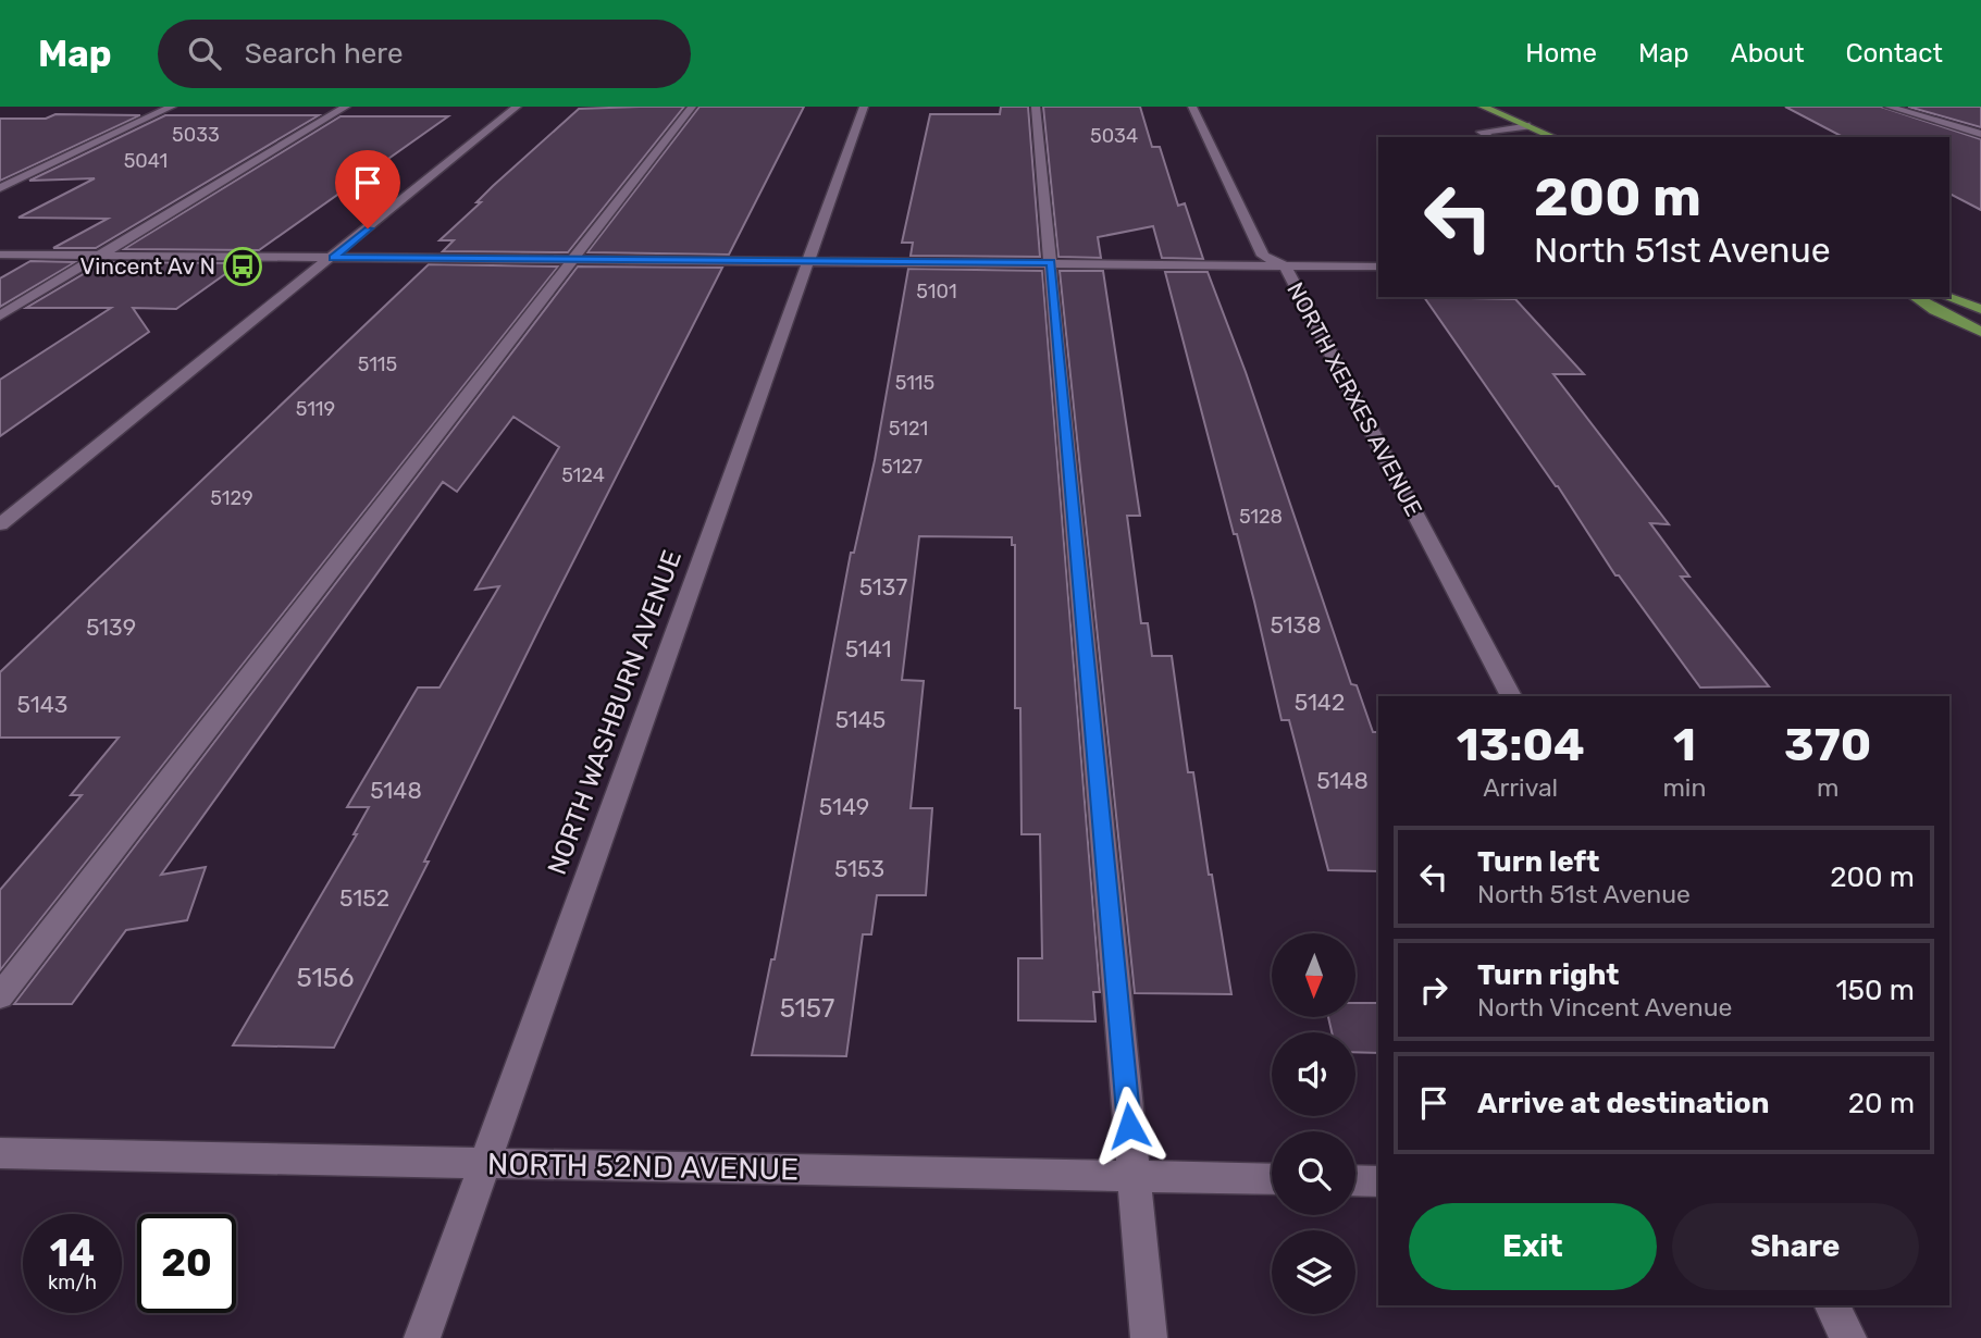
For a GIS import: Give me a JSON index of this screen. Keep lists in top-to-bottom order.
{
  "streets": {
    "street": ["NORTH XERXES AVENUE", "NORTH WASHBURN AVENUE", "NORTH 52ND AVENUE"]
  },
  "crossings": [
    ["NORTH WASHBURN AVENUE", "NORTH 52ND AVENUE"]
  ],
  "places": {
    "bus stop": ["Vincent Av N"]
  },
  "house_numbers": [
    "5033",
    "5034",
    "5041",
    "5101",
    "5115",
    "5115",
    "5119",
    "5121",
    "5127",
    "5124",
    "5129",
    "5128",
    "5137",
    "5138",
    "5139",
    "5141",
    "5142",
    "5143",
    "5145",
    "5148",
    "5148",
    "5149",
    "5153",
    "5152",
    "5156",
    "5157"
  ],
  "north": "bottom",
  "page": {
    "header": "Map",
    "search": "Search here",
    "nav": [
      "Home",
      "Map",
      "About",
      "Contact"
    ],
    "turn": ["200 m", "North 51st Avenue"],
    "eta": [
      "13:04",
      "Arrival",
      "1",
      "min",
      "370",
      "m"
    ],
    "list": [
      {
        "name": "Turn left",
        "note": "North 51st Avenue",
        "value": "200 m"
      },
      {
        "name": "Turn right",
        "note": "North Vincent Avenue",
        "value": "150 m"
      },
      {
        "name": "Arrive at destination",
        "value": "20 m"
      }
    ],
    "buttons": ["Exit", "Share"],
    "speed": "14 km/h",
    "limit": "20"
  }
}
